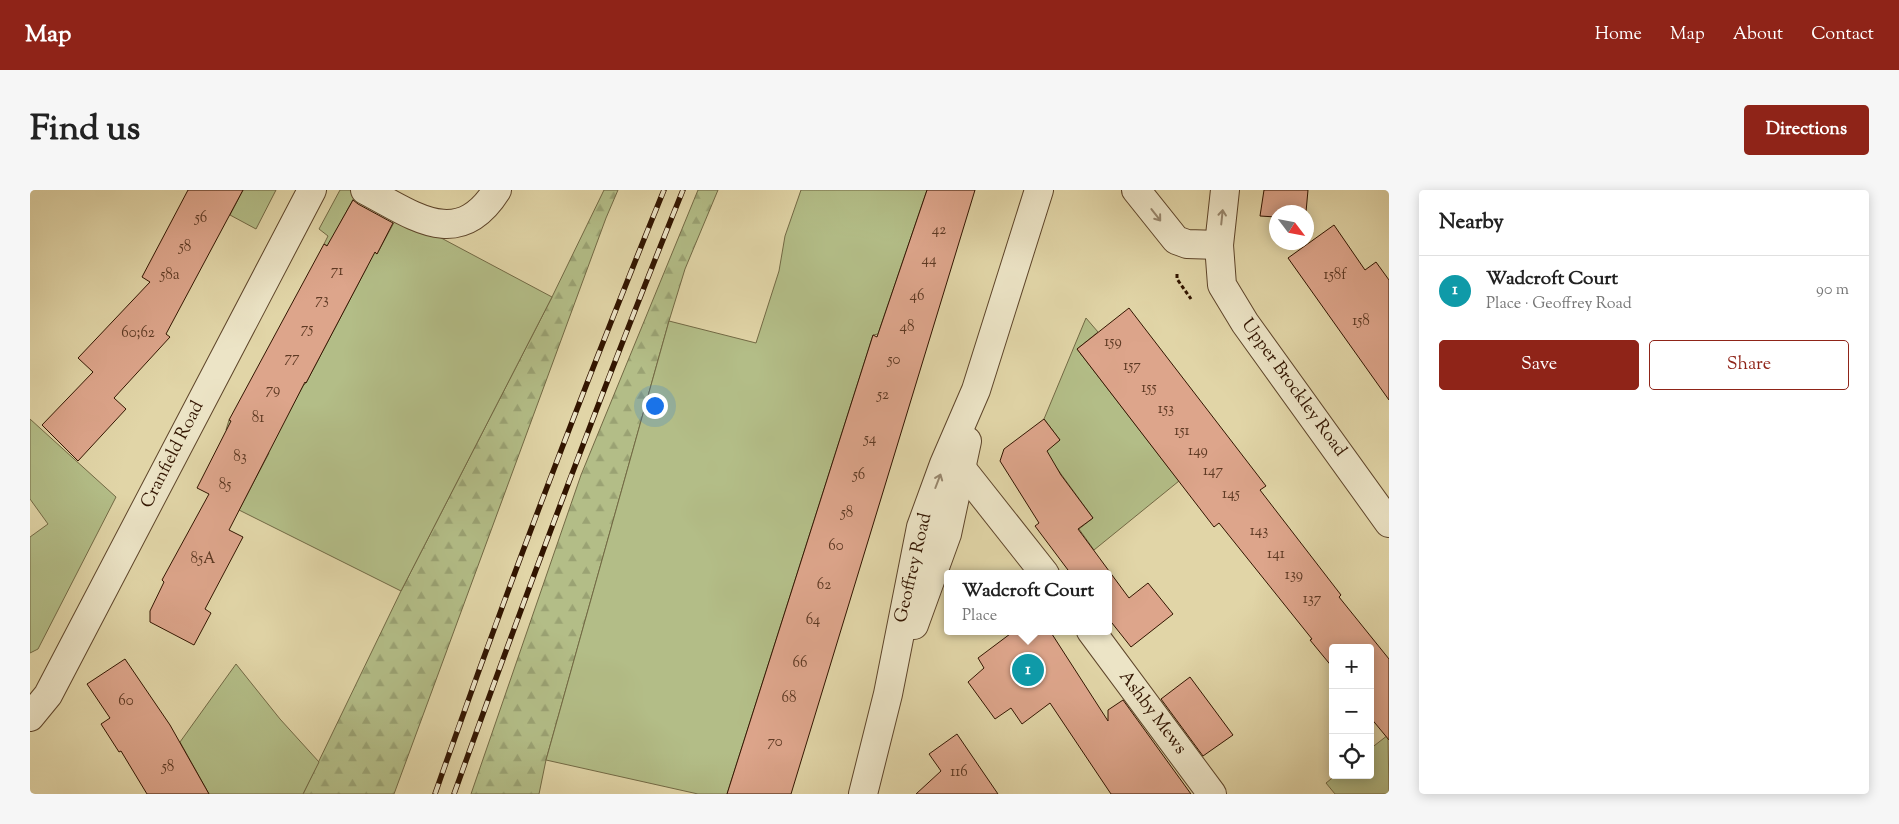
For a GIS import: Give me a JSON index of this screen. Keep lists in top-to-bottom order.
{
  "streets": {
    "street": [
      "Upper Brockley Road",
      "Cranfield Road",
      "Geoffrey Road",
      "Ashby Mews"
    ]
  },
  "house_numbers": [
    "56",
    "42",
    "58",
    "44",
    "71",
    "58a",
    "158f",
    "46",
    "73",
    "158",
    "48",
    "75",
    "60;62",
    "159",
    "77",
    "50",
    "157",
    "155",
    "79",
    "52",
    "153",
    "81",
    "151",
    "54",
    "149",
    "83",
    "147",
    "56",
    "85",
    "145",
    "58",
    "143",
    "60",
    "141",
    "85A",
    "139",
    "62",
    "137",
    "64",
    "66",
    "68",
    "60",
    "70",
    "58",
    "116"
  ],
  "north": "bottom right",
  "page": {
    "header": "Map",
    "nav": [
      "Home",
      "Map",
      "About",
      "Contact"
    ],
    "title": "Find us",
    "buttons": [
      "Directions",
      ["Save", "Share"]
    ],
    "heading": "Nearby",
    "list": [
      {
        "mark": "1",
        "name": "Wadcroft Court",
        "note": "Place · Geoffrey Road",
        "value": "90 m"
      }
    ],
    "popup": ["Wadcroft Court", "Place"],
    "map_buttons": ["+", "−"],
    "pins": "1"
  }
}
